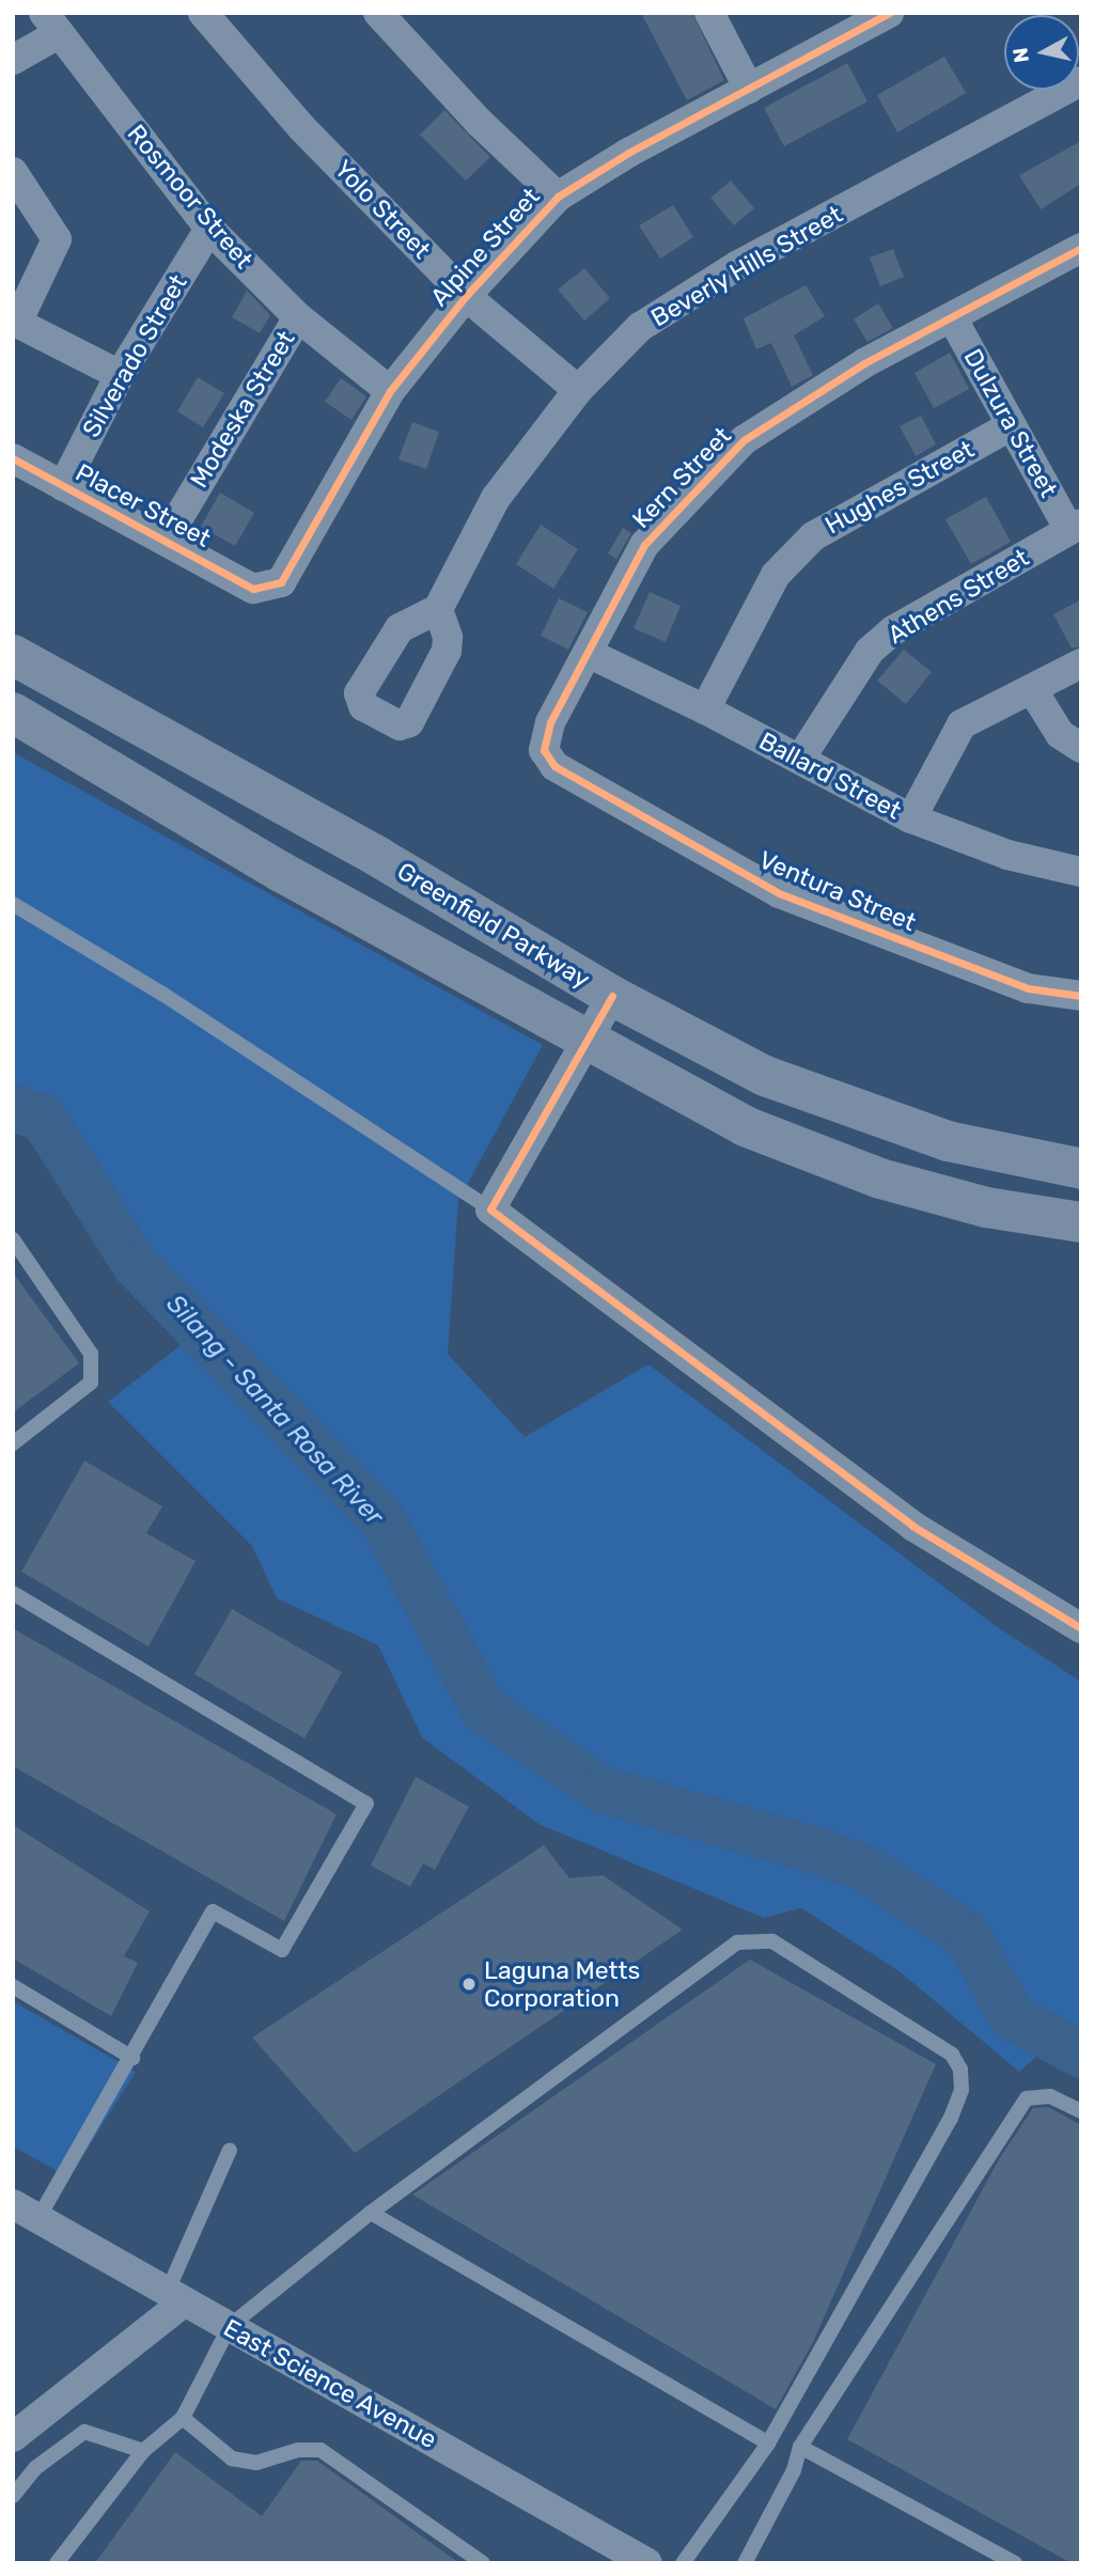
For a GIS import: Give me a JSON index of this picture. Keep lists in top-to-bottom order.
{
  "streets": {
    "main road": ["Greenfield Parkway"],
    "street": [
      "Rosmoor Street",
      "Yolo Street",
      "Alpine Street",
      "Beverly Hills Street",
      "Silverado Street",
      "Modeska Street",
      "Dulzura Street",
      "Kern Street",
      "Hughes Street",
      "Placer Street",
      "Athens Street",
      "Ballard Street",
      "Ventura Street",
      "East Science Avenue"
    ]
  },
  "crossings": [
    ["Rosmoor Street", "Alpine Street"],
    ["Rosmoor Street", "Silverado Street"],
    ["Rosmoor Street", "Modeska Street"],
    ["Yolo Street", "Alpine Street"],
    ["Yolo Street", "Beverly Hills Street"],
    ["Alpine Street", "Placer Street"],
    ["Silverado Street", "Placer Street"],
    ["Modeska Street", "Placer Street"],
    ["Dulzura Street", "Kern Street"],
    ["Dulzura Street", "Hughes Street"],
    ["Dulzura Street", "Athens Street"],
    ["Kern Street", "Ballard Street"],
    ["Kern Street", "Ventura Street"],
    ["Hughes Street", "Ballard Street"],
    ["Athens Street", "Ballard Street"]
  ],
  "water": ["Silang - Santa Rosa River"],
  "places": ["Laguna Metts Corporation"],
  "north": "left"
}
